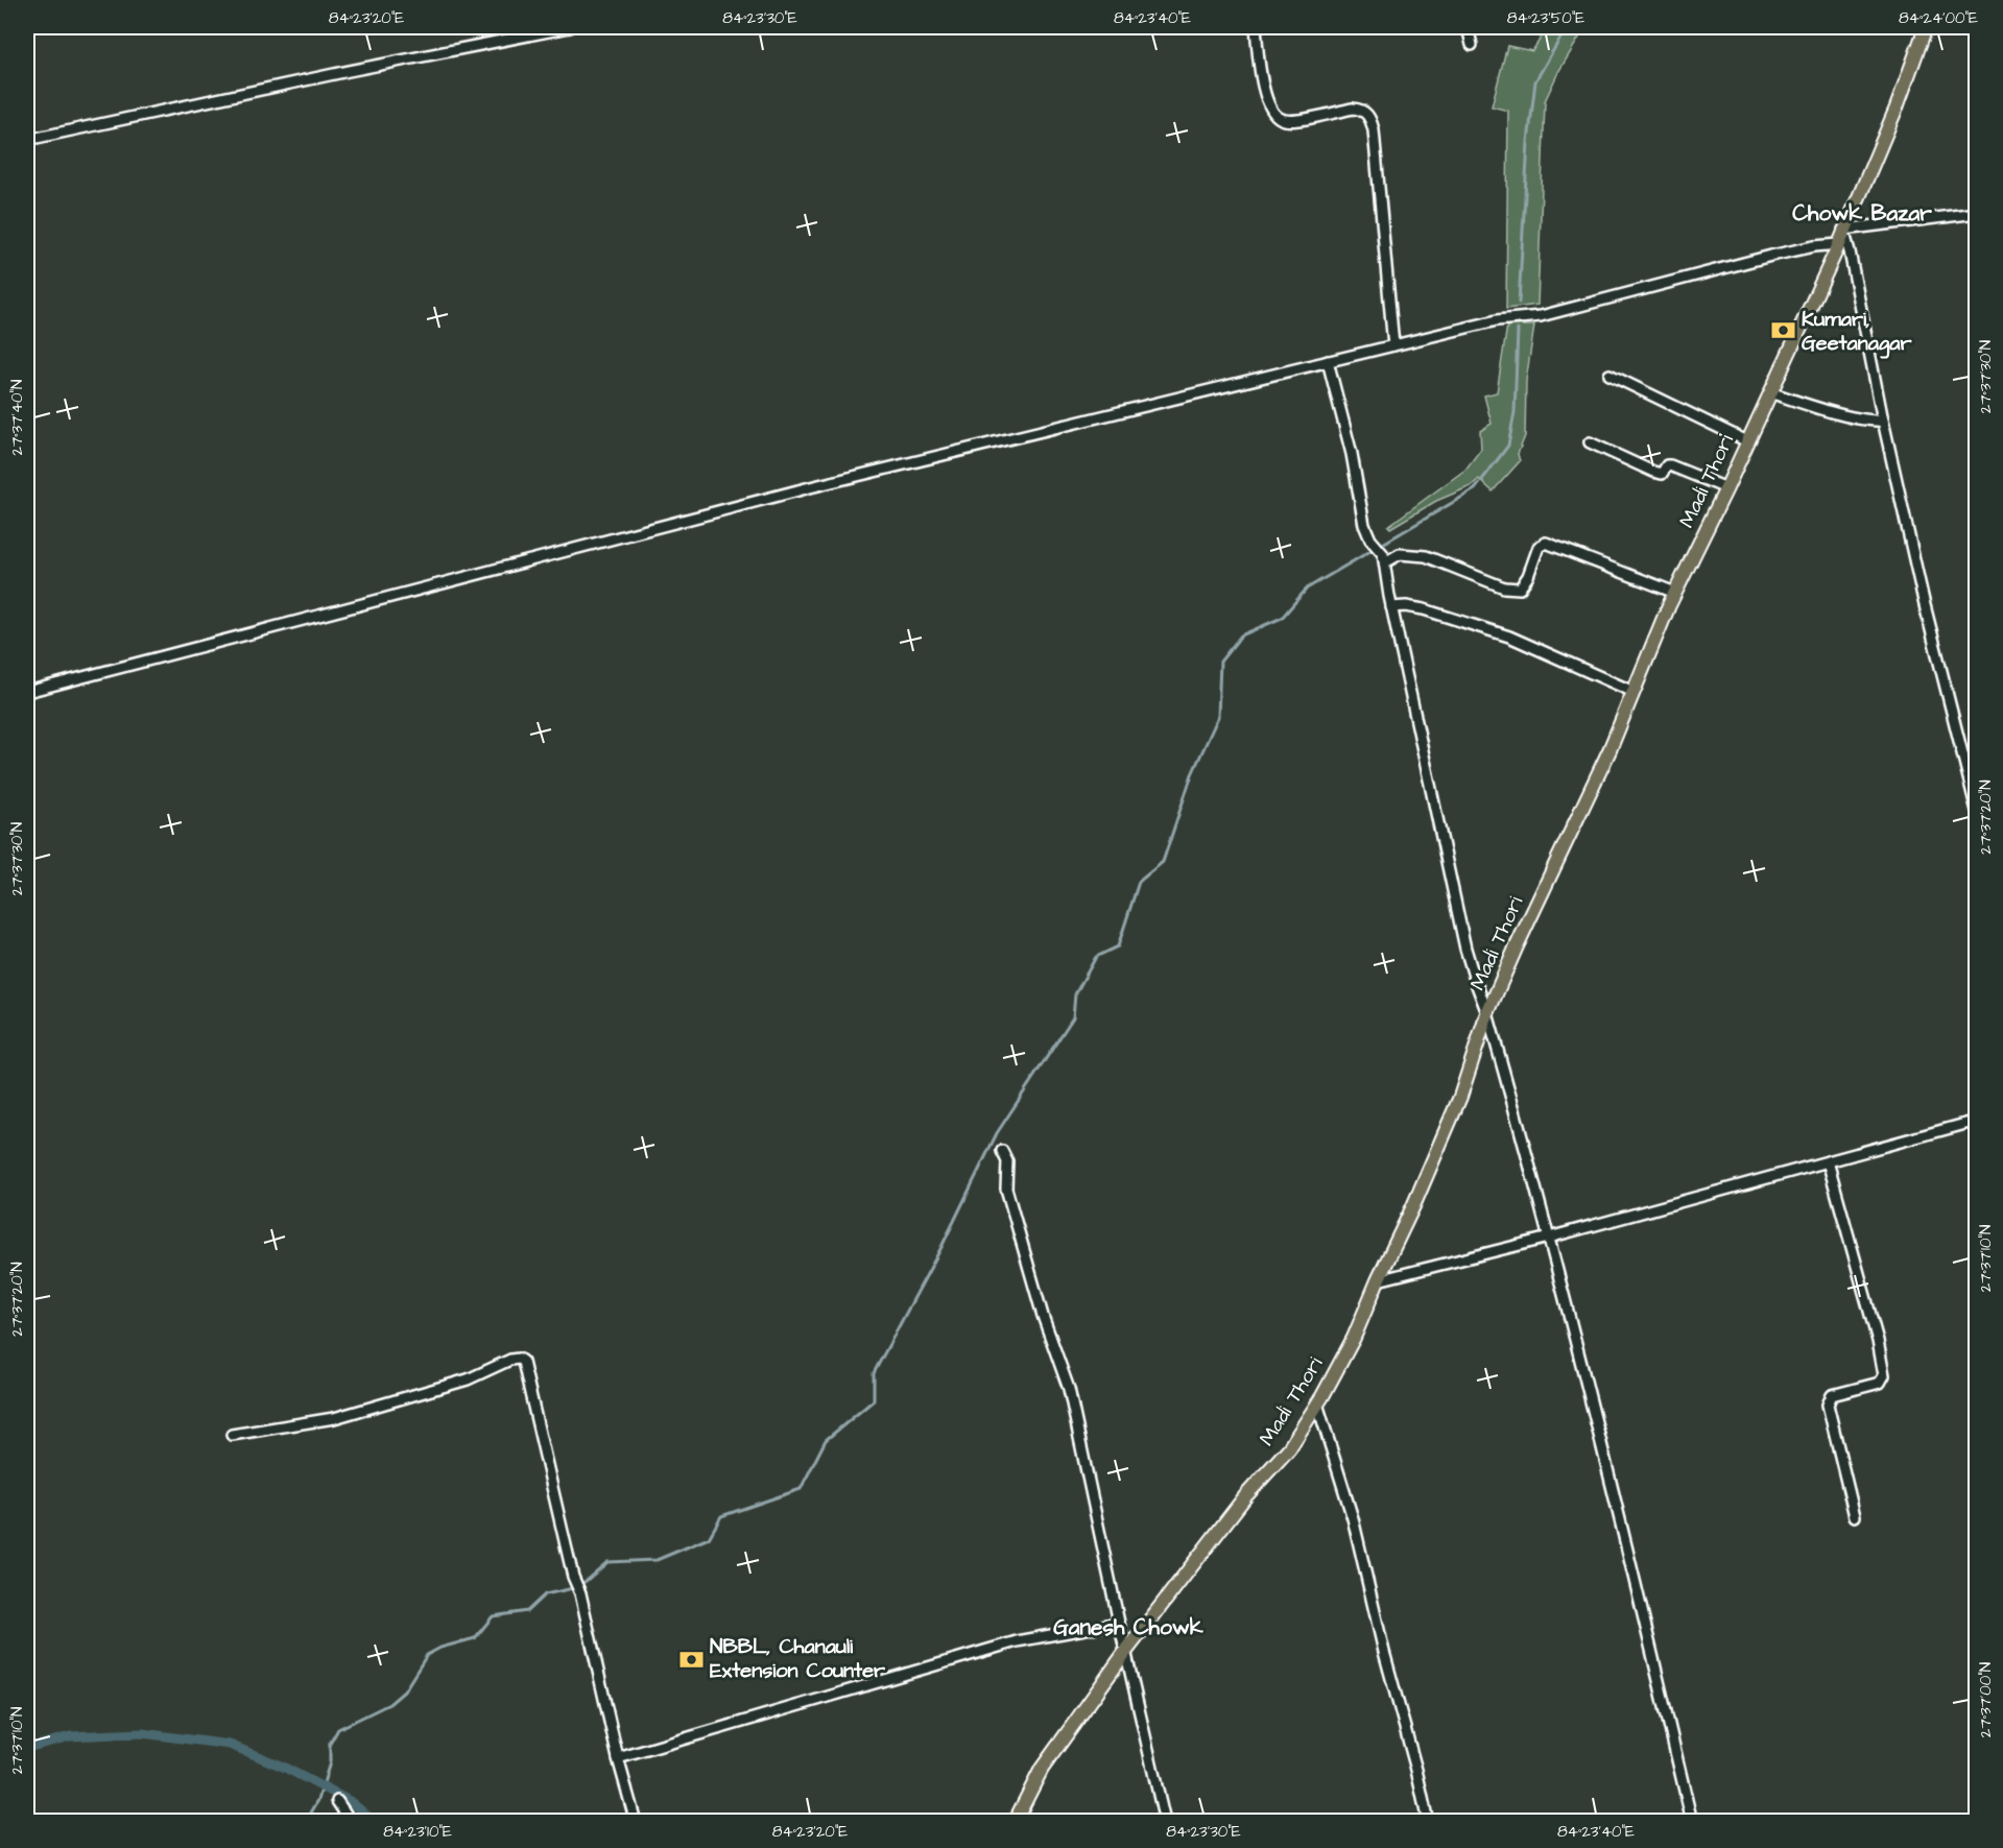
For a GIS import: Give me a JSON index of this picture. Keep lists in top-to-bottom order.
{
  "streets": {
    "main road": ["Madi Thori"]
  },
  "districts": ["Chowk Bazar", "Ganesh Chowk"],
  "places": {
    "bank": ["Kumari, Geetanagar", "NBBL, Chanauli Extension Counter"]
  },
  "coordinates": [
    "84°23'20\"E",
    "84°23'30\"E",
    "84°23'40\"E",
    "84°23'50\"E",
    "84°24'00\"E",
    "27°37'30\"N",
    "27°37'40\"N",
    "27°37'20\"N",
    "27°37'10\"N",
    "27°37'00\"N",
    "84°23'10\"E"
  ]
}
